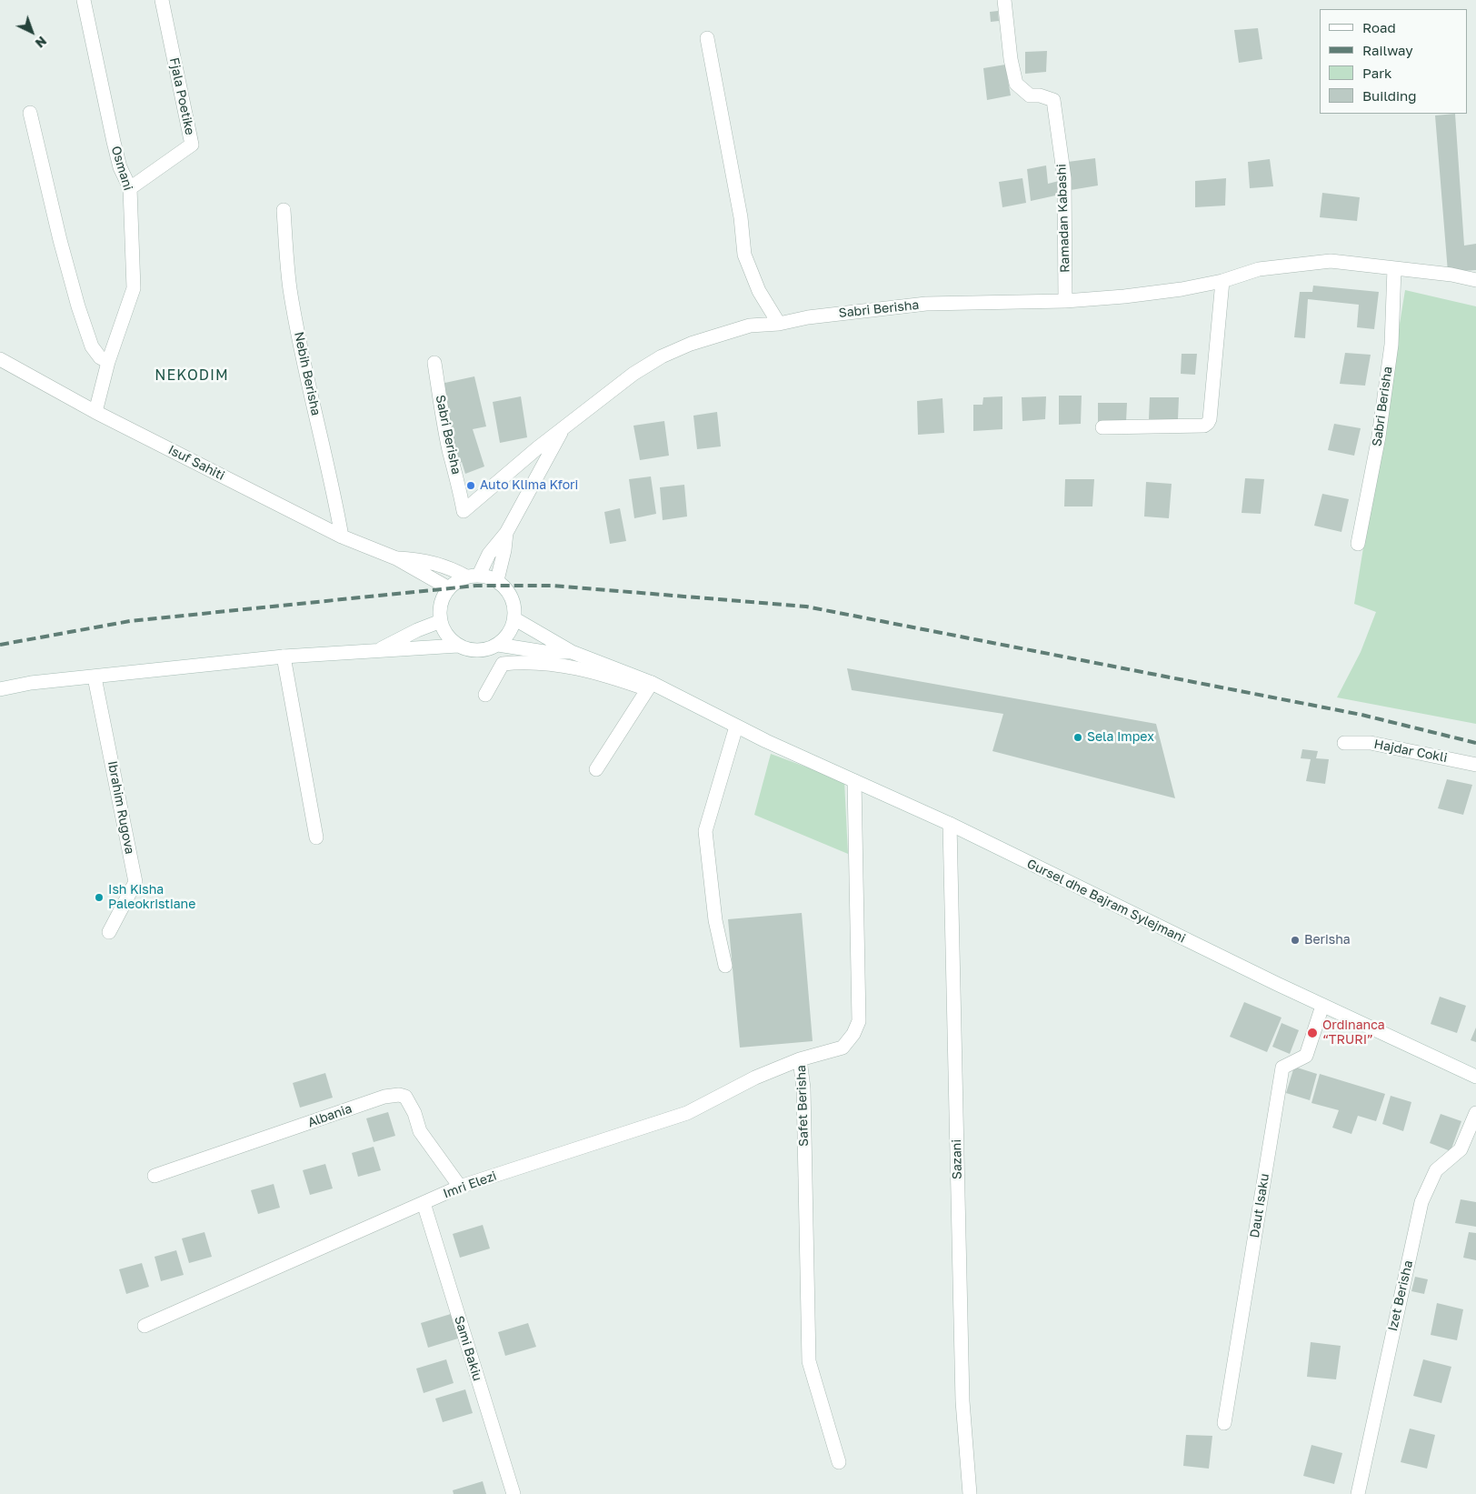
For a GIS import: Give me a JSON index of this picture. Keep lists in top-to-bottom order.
{
  "streets": {
    "street": [
      "Fjala Poetike",
      "Osmani",
      "Ramadan Kabashi",
      "Sabri Berisha",
      "Nebih Berisha",
      "Isuf Sahiti",
      "Hajdar Cokli",
      "Ibrahim Rugova",
      "Gursel dhe Bajram Sylejmani",
      "Safet Berisha",
      "Albania",
      "Sazani",
      "Imri Elezi",
      "Daut Isaku",
      "Izet Berisha",
      "Sami Bakiu"
    ]
  },
  "crossings": [
    ["Fjala Poetike", "Osmani"],
    ["Osmani", "Isuf Sahiti"],
    ["Ramadan Kabashi", "Sabri Berisha"],
    ["Sabri Berisha", "Isuf Sahiti"],
    ["Sabri Berisha", "Gursel dhe Bajram Sylejmani"],
    ["Nebih Berisha", "Isuf Sahiti"],
    ["Isuf Sahiti", "Gursel dhe Bajram Sylejmani"],
    ["Gursel dhe Bajram Sylejmani", "Safet Berisha"],
    ["Gursel dhe Bajram Sylejmani", "Sazani"],
    ["Gursel dhe Bajram Sylejmani", "Daut Isaku"],
    ["Safet Berisha", "Imri Elezi"],
    ["Albania", "Imri Elezi"],
    ["Imri Elezi", "Sami Bakiu"]
  ],
  "districts": ["NEKODIM"],
  "places": [
    "Auto Klima Kfori",
    "Sela Impex",
    "Ish Kisha Paleokristiane",
    "Berisha",
    "Ordinanca “TRURI”"
  ],
  "legend": [
    "Road",
    "Railway",
    "Park",
    "Building"
  ],
  "north": "bottom right"
}
